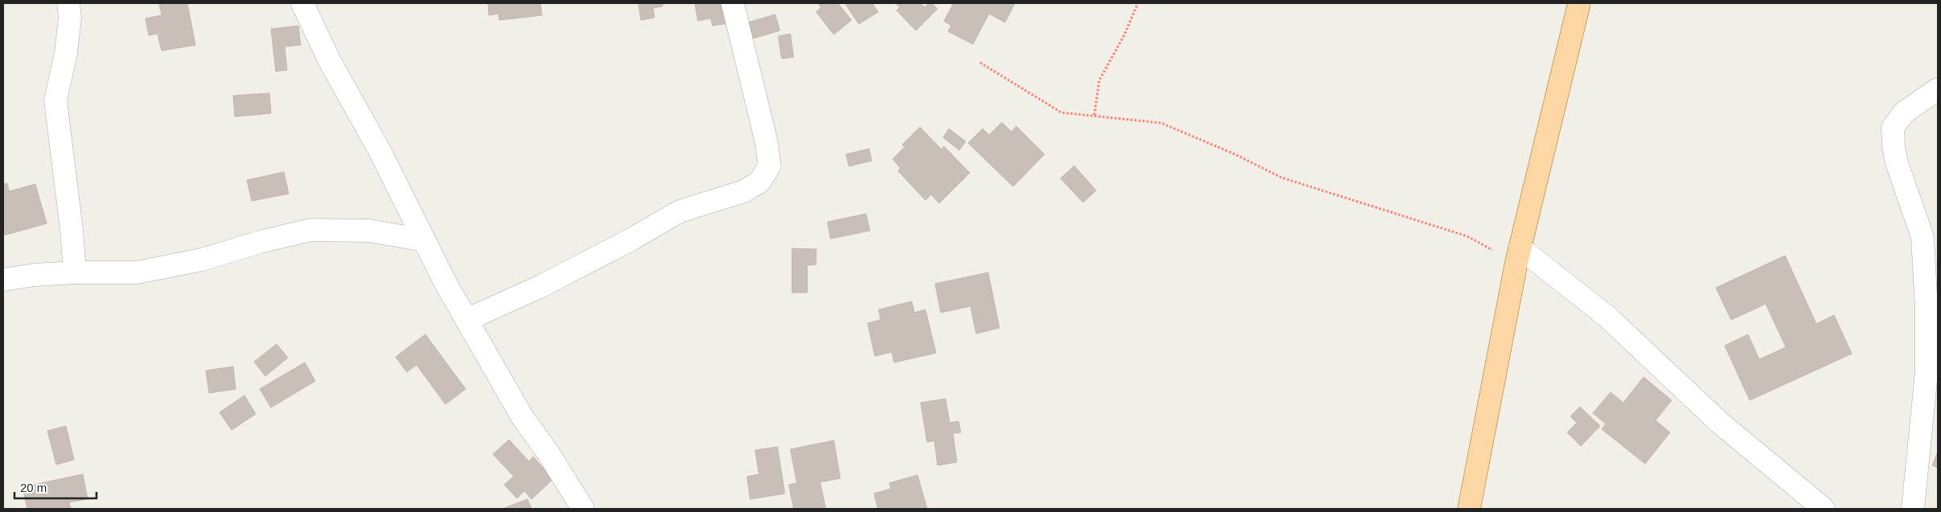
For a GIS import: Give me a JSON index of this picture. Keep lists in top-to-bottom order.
{
  "scale_bar": "20 m"
}
